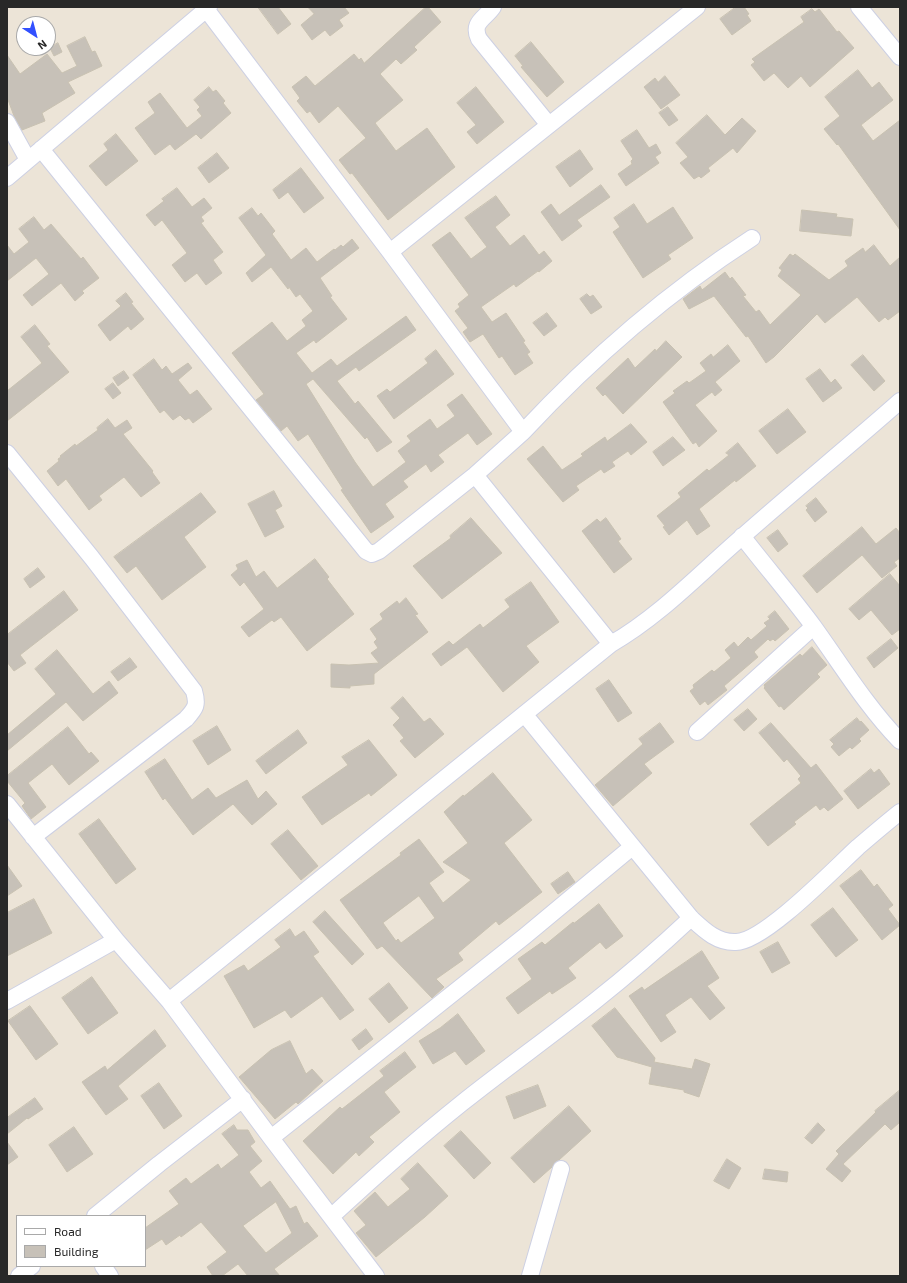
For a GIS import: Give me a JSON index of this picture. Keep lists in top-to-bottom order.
{
  "legend": ["Road", "Building"],
  "north": "bottom right"
}
